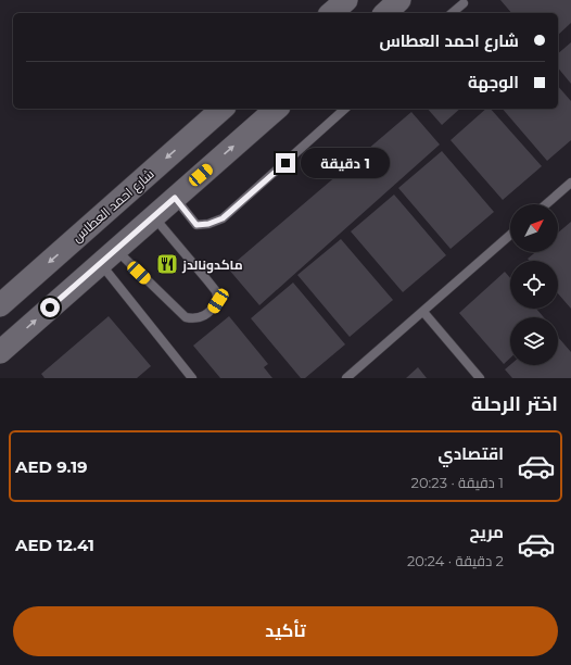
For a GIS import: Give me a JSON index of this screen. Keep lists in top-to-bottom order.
{
  "streets": {
    "street": ["شارع احمد العطاس"]
  },
  "places": {
    "restaurant": ["ماكدونالدز"]
  },
  "north": "top right",
  "page": {
    "banner": ["شارع احمد العطاس", "الوجهة"],
    "bubble": "1 دقيقة",
    "heading": "اختر الرحلة",
    "list": [
      {
        "name": "اقتصادي",
        "note": "1 دقيقة · 20:23",
        "value": "AED 9.19"
      },
      {
        "name": "مريح",
        "note": "2 دقيقة · 20:24",
        "value": "AED 12.41"
      }
    ],
    "buttons": "تأكيد"
  }
}
